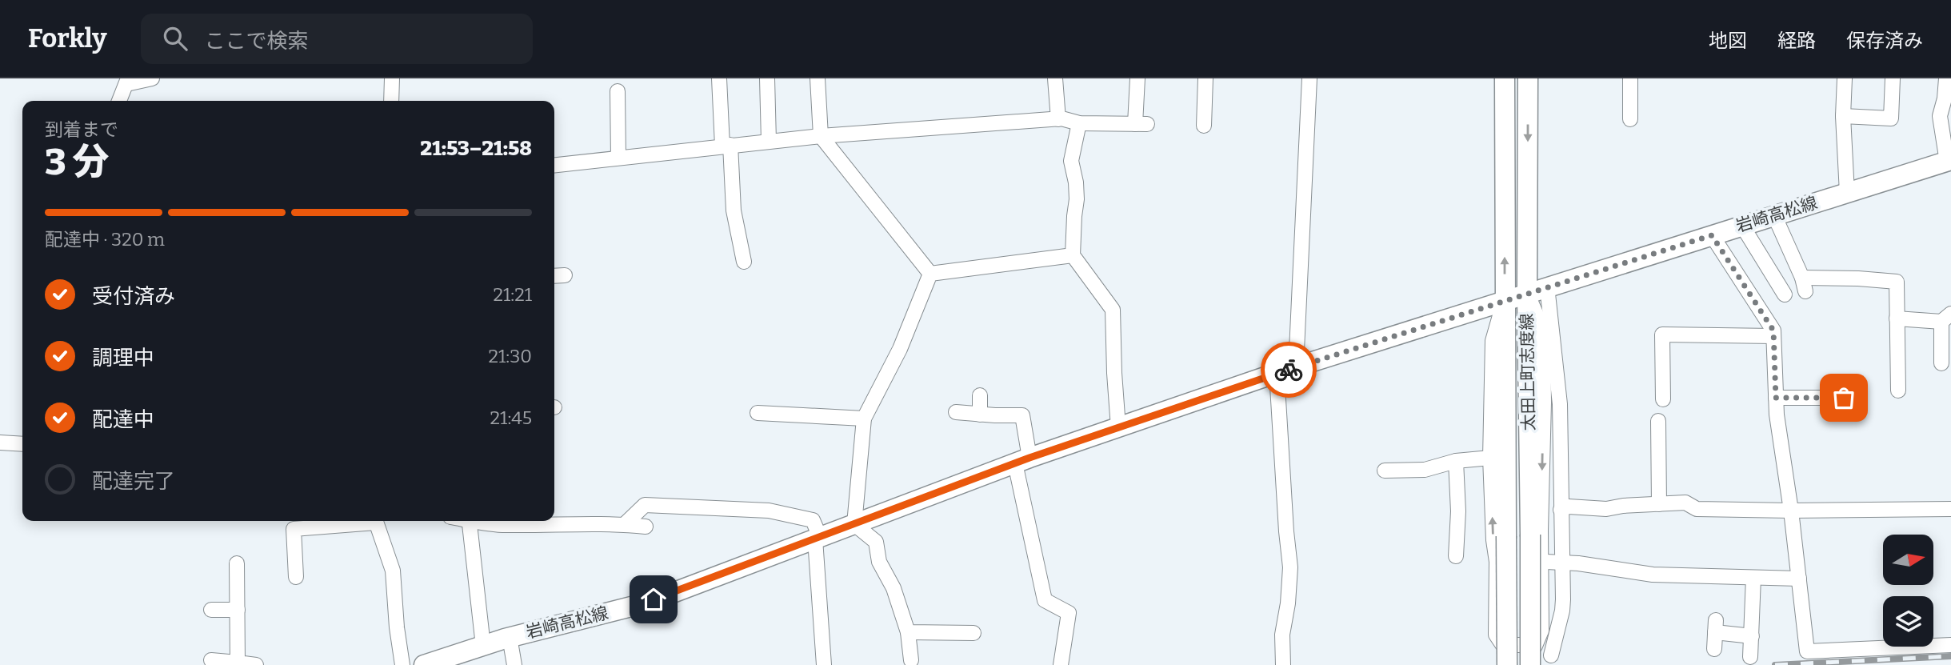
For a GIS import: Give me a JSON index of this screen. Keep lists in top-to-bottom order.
{
  "streets": {
    "main road": ["岩崎高松線", "太田上町志度線"]
  },
  "crossings": [
    ["岩崎高松線", "太田上町志度線"]
  ],
  "north": "right",
  "page": {
    "header": "Forkly",
    "search": "ここで検索",
    "nav": ["地図", "経路", "保存済み"],
    "heading": ["3 分", "到着まで", "21:53–21:58"],
    "bar": "配達中 · 320 m",
    "list": [
      ["受付済み", "21:21"],
      ["調理中", "21:30"],
      ["配達中", "21:45"],
      "配達完了"
    ]
  }
}
